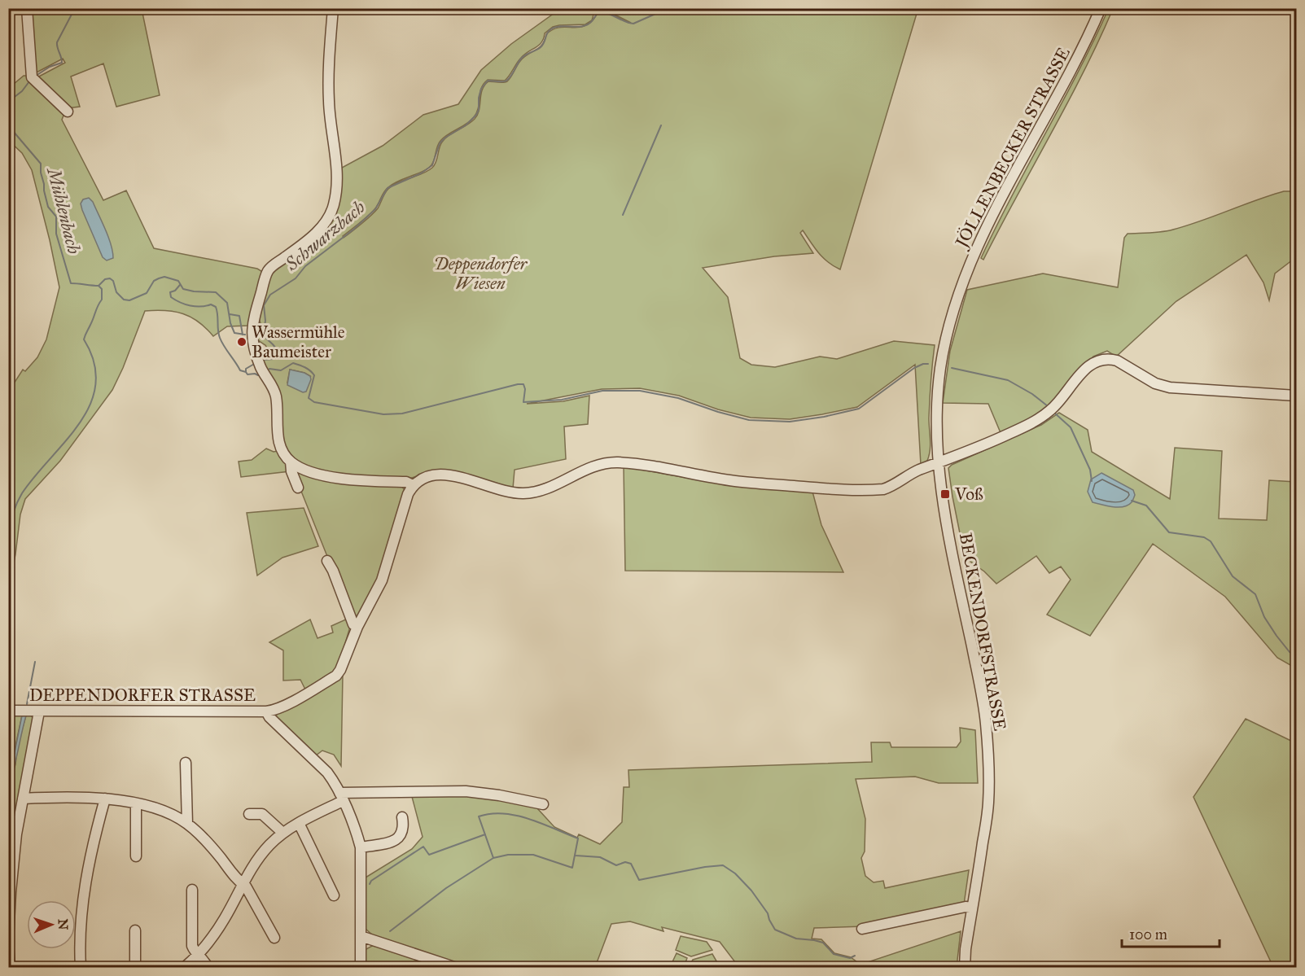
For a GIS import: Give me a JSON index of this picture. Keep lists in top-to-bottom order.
{
  "streets": {
    "street": ["JÖLLENBECKER STRASSE", "BECKENDORFSTRASSE", "DEPPENDORFER STRASSE"]
  },
  "crossings": [
    ["JÖLLENBECKER STRASSE", "BECKENDORFSTRASSE"]
  ],
  "water": ["Mühlenbach", "Schwarzbach"],
  "parks": ["Deppendorfer Wiesen"],
  "places": {
    "other": ["Wassermühle Baumeister"],
    "transit": ["Voß"]
  },
  "scale_bar": "100 m",
  "north": "right"
}
